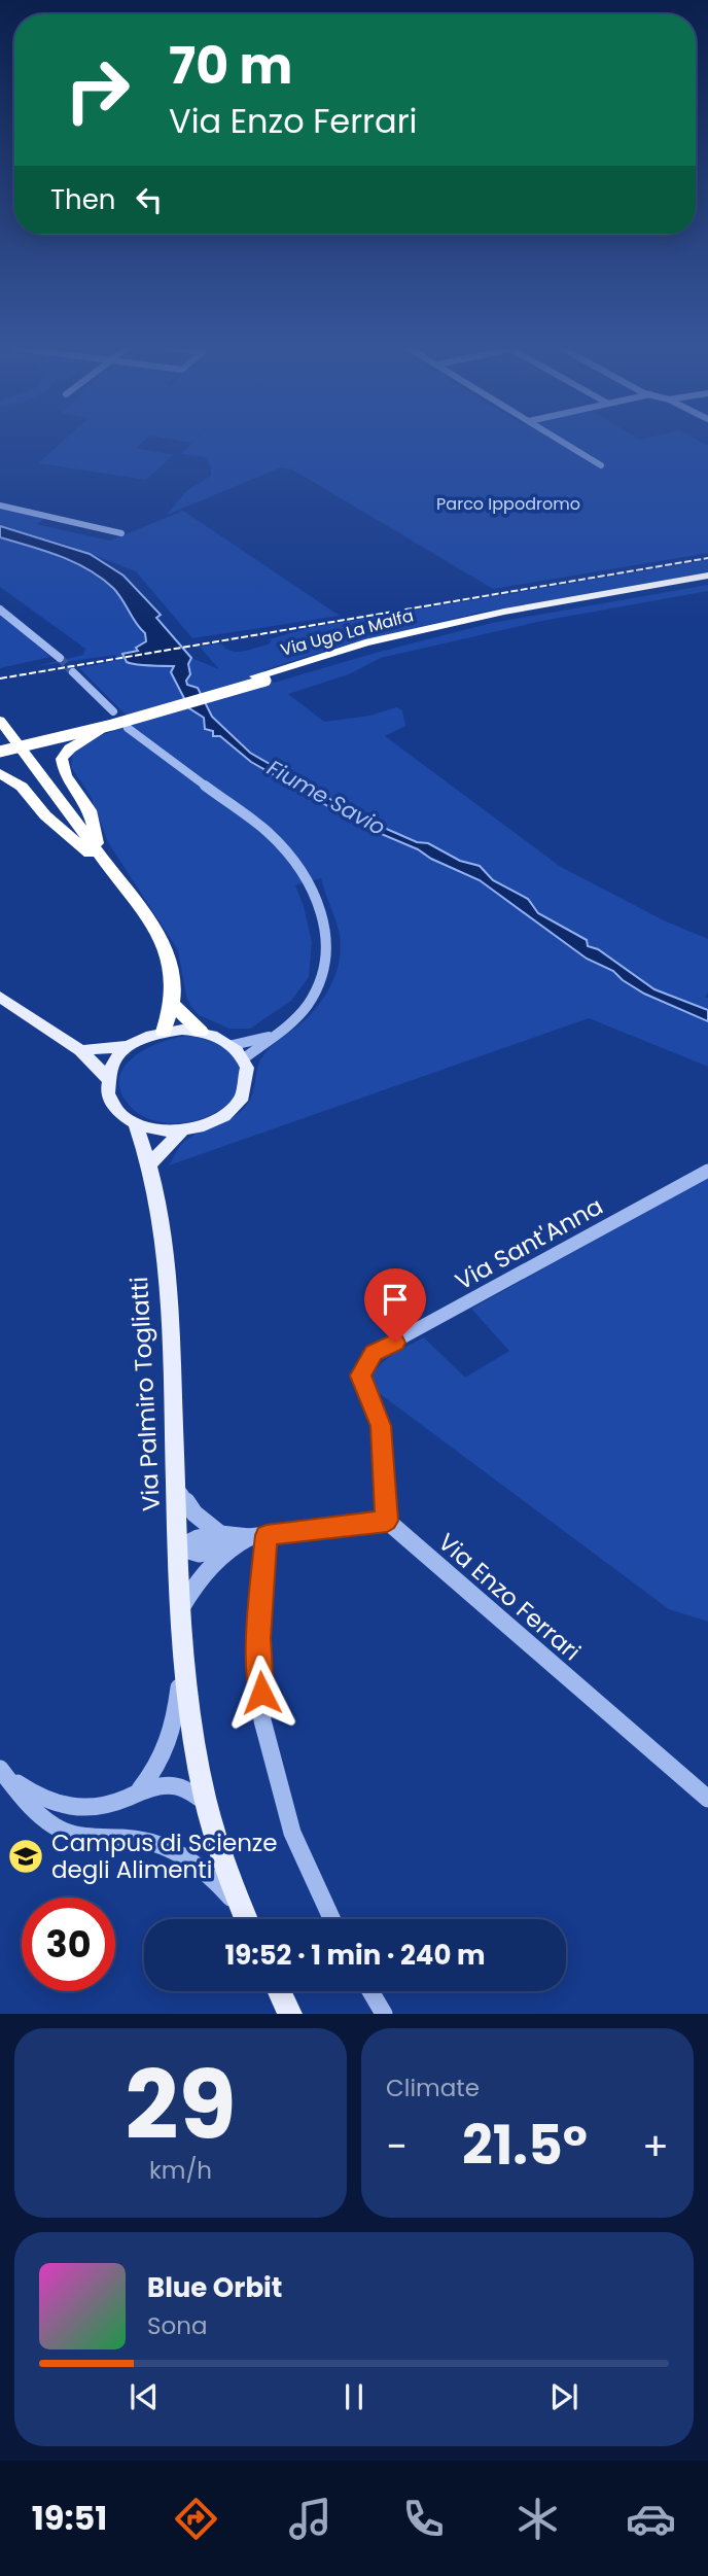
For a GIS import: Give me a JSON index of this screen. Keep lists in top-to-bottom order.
{
  "streets": {
    "highway": ["Via Ugo La Malfa"],
    "main road": ["Via Palmiro Togliatti"],
    "street": ["Via Sant'Anna", "Via Enzo Ferrari"]
  },
  "crossings": [
    ["Via Sant'Anna", "Via Enzo Ferrari"]
  ],
  "water": ["Fiume Savio"],
  "parks": ["Parco Ippodromo"],
  "places": {
    "school or university": ["Campus di Scienze degli Alimenti"]
  },
  "page": {
    "turn": ["70 m", "Via Enzo Ferrari"],
    "then": "Then",
    "limit": "30",
    "trip": "19:52 · 1 min · 240 m",
    "tile": [
      ["29", "km/h"],
      "Climate"
    ],
    "heat": ["−", "21.5°", "+"],
    "song": ["Blue Orbit", "Sona"],
    "tabs": "19:51"
  }
}
